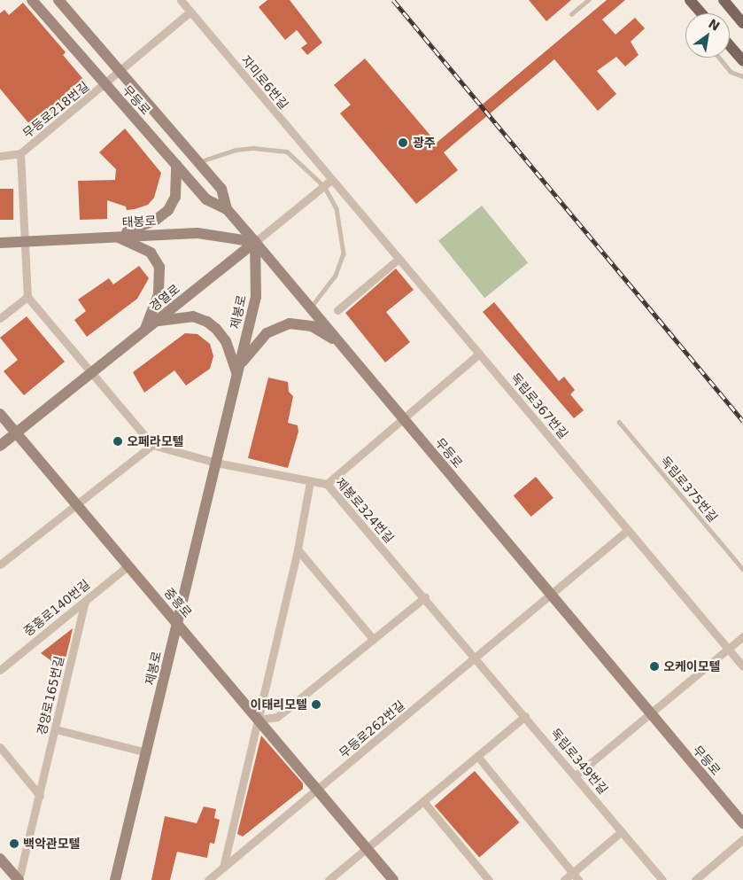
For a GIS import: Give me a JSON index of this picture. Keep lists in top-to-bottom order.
{
  "streets": {
    "street": [
      "자미로6번길",
      "무등로",
      "무등로218번길",
      "태봉로",
      "경열로",
      "제봉로",
      "독립로367번길",
      "제봉로324번길",
      "중흥로",
      "중흥로140번길",
      "경양로165번길",
      "무등로262번길",
      "독립로349번길"
    ],
    "lane": ["독립로375번길"]
  },
  "crossings": [
    ["자미로6번길", "무등로218번길"],
    ["자미로6번길", "독립로367번길"],
    ["무등로", "무등로218번길"],
    ["무등로", "태봉로"],
    ["무등로", "경열로"],
    ["무등로", "제봉로"],
    ["무등로", "무등로262번길"],
    ["태봉로", "경열로"],
    ["태봉로", "제봉로"],
    ["경열로", "제봉로"],
    ["경열로", "중흥로"],
    ["제봉로", "제봉로324번길"],
    ["제봉로", "중흥로"],
    ["독립로367번길", "무등로262번길"],
    ["제봉로324번길", "무등로262번길"],
    ["제봉로324번길", "독립로349번길"],
    ["중흥로", "중흥로140번길"],
    ["중흥로", "무등로262번길"],
    ["중흥로140번길", "경양로165번길"],
    ["무등로262번길", "독립로349번길"]
  ],
  "places": [
    "광주",
    "오페라모텔",
    "오케이모텔",
    "이태리모텔",
    "백악관모텔"
  ],
  "north": "top right"
}
